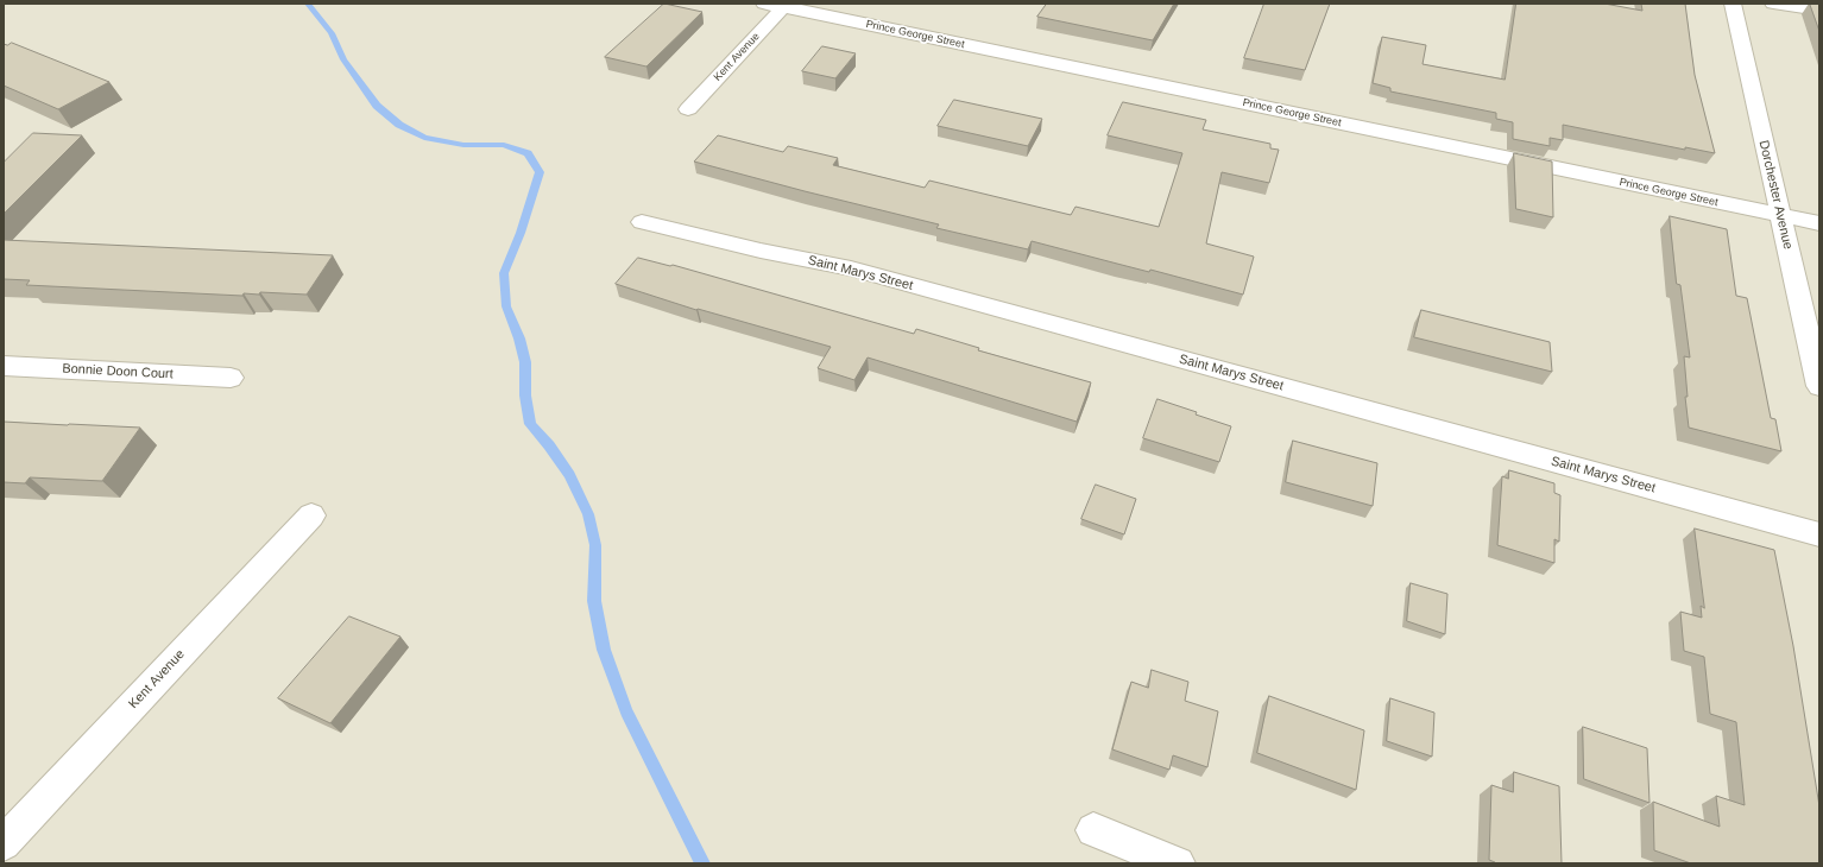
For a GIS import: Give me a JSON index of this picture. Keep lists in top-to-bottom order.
{
  "streets": {
    "street": [
      "Prince George Street",
      "Kent Avenue",
      "Dorchester Avenue",
      "Saint Marys Street",
      "Bonnie Doon Court"
    ]
  },
  "crossings": [
    ["Prince George Street", "Kent Avenue"],
    ["Prince George Street", "Dorchester Avenue"]
  ]
}
